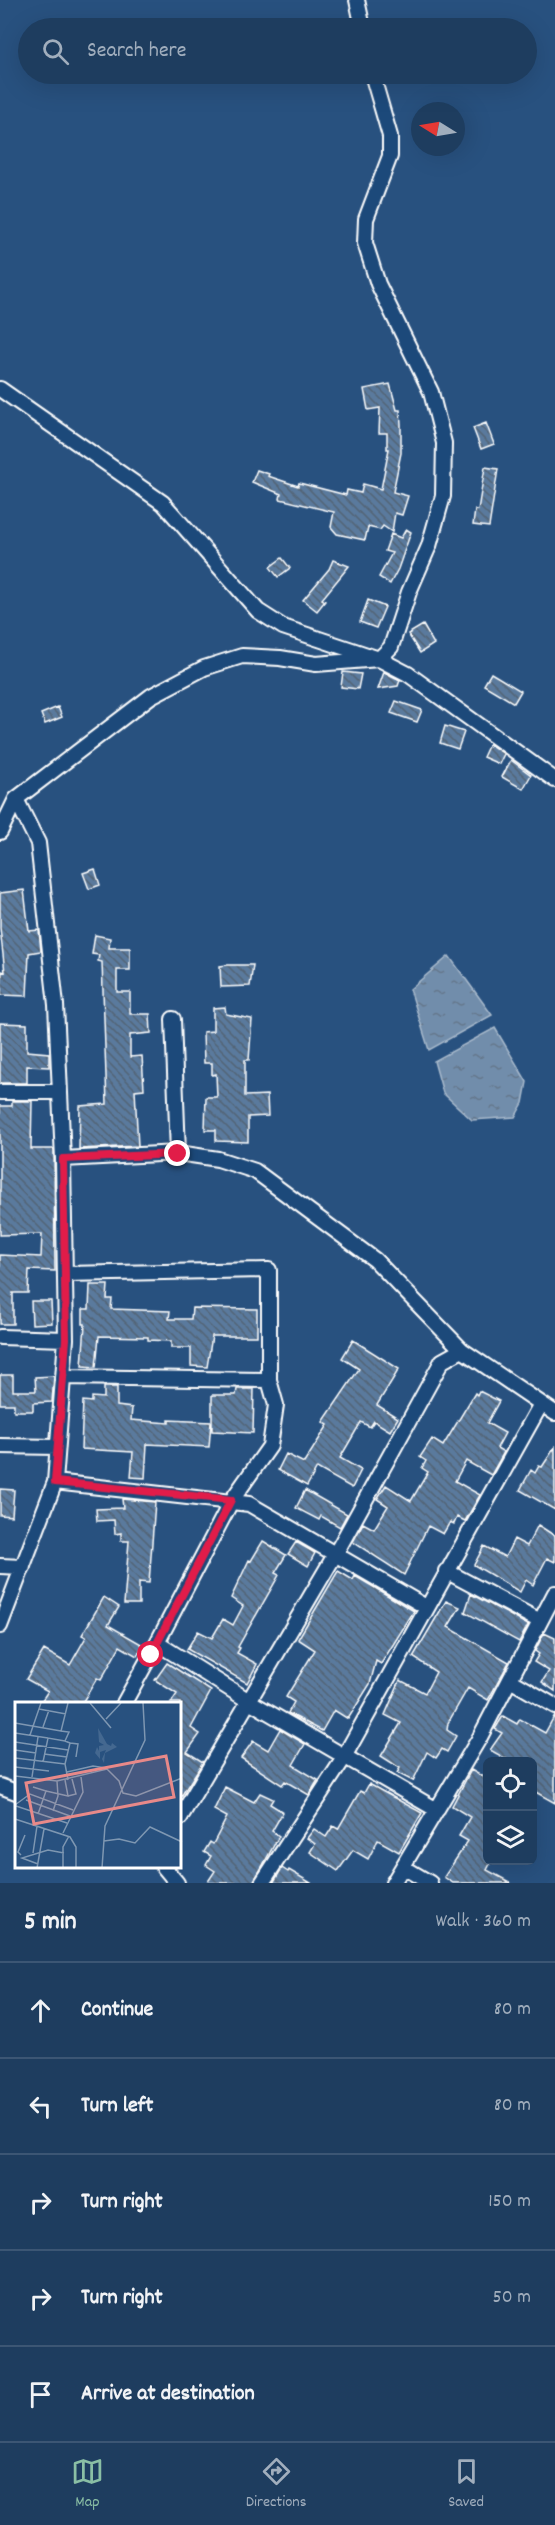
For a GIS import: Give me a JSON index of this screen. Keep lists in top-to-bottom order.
{
  "north": "left",
  "page": {
    "search": "Search here",
    "heading": ["5 min", "Walk · 360 m"],
    "list": [
      ["Continue", "80 m"],
      ["Turn left", "80 m"],
      ["Turn right", "150 m"],
      ["Turn right", "50 m"],
      "Arrive at destination"
    ],
    "nav": ["Map", "Directions", "Saved"]
  }
}
